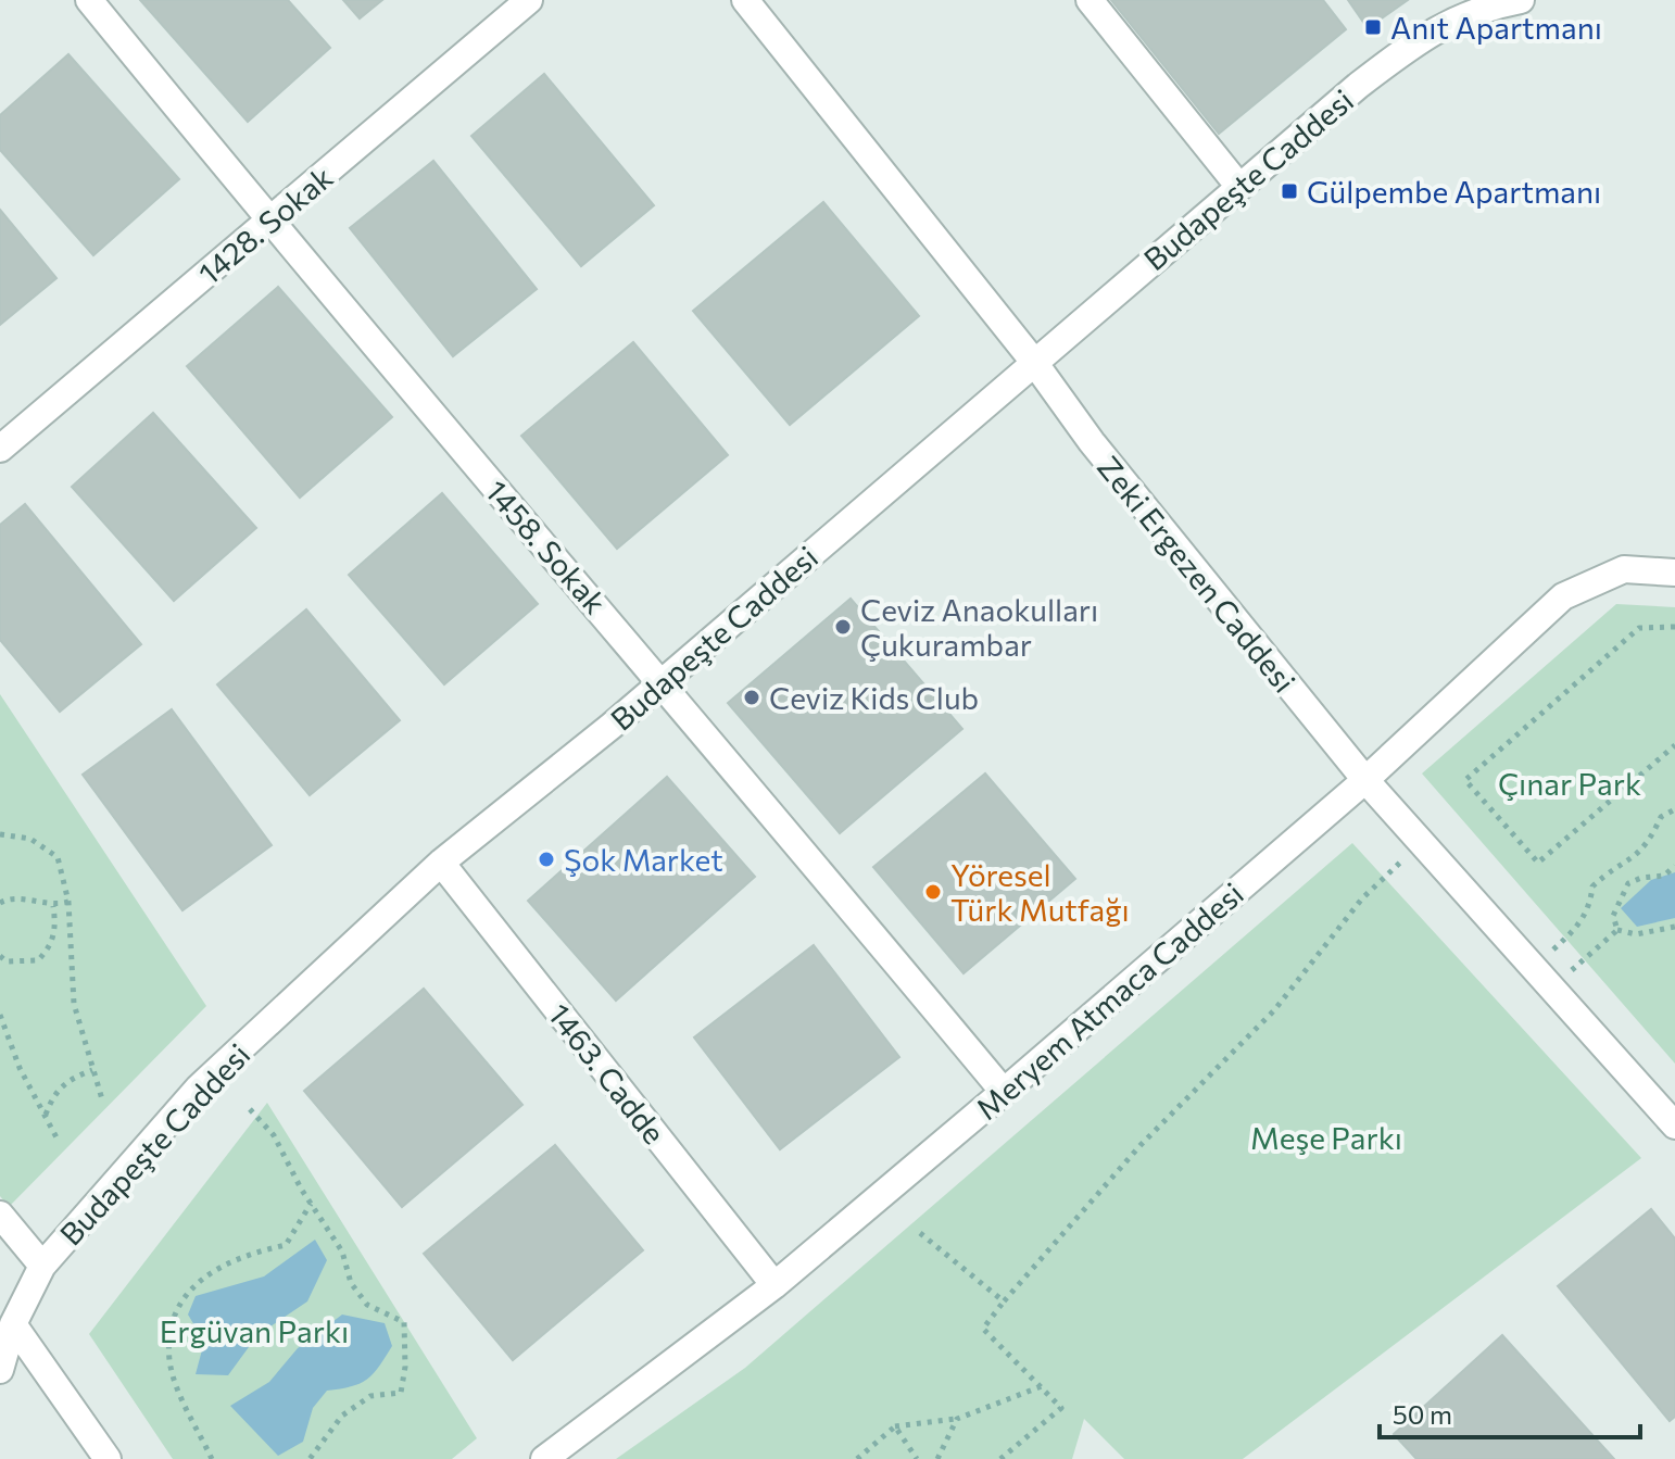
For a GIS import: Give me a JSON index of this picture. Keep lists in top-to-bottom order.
{
  "streets": {
    "street": [
      "Budapeşte Caddesi",
      "1428. Sokak",
      "1458. Sokak",
      "Zeki Ergezen Caddesi",
      "Meryem Atmaca Caddesi",
      "1463. Cadde"
    ]
  },
  "crossings": [
    ["Budapeşte Caddesi", "1458. Sokak"],
    ["Budapeşte Caddesi", "Zeki Ergezen Caddesi"],
    ["Budapeşte Caddesi", "1463. Cadde"],
    ["1428. Sokak", "1458. Sokak"],
    ["1458. Sokak", "Meryem Atmaca Caddesi"],
    ["Zeki Ergezen Caddesi", "Meryem Atmaca Caddesi"],
    ["Meryem Atmaca Caddesi", "1463. Cadde"]
  ],
  "parks": ["Çınar Park", "Meşe Parkı", "Ergüvan Parkı"],
  "places": {
    "transit": ["Anıt Apartmanı", "Gülpembe Apartmanı"],
    "other": [
      "Ceviz Anaokulları Çukurambar",
      "Ceviz Kids Club",
      "Şok Market",
      "Yöresel Türk Mutfağı"
    ]
  },
  "scale_bar": "50 m"
}
